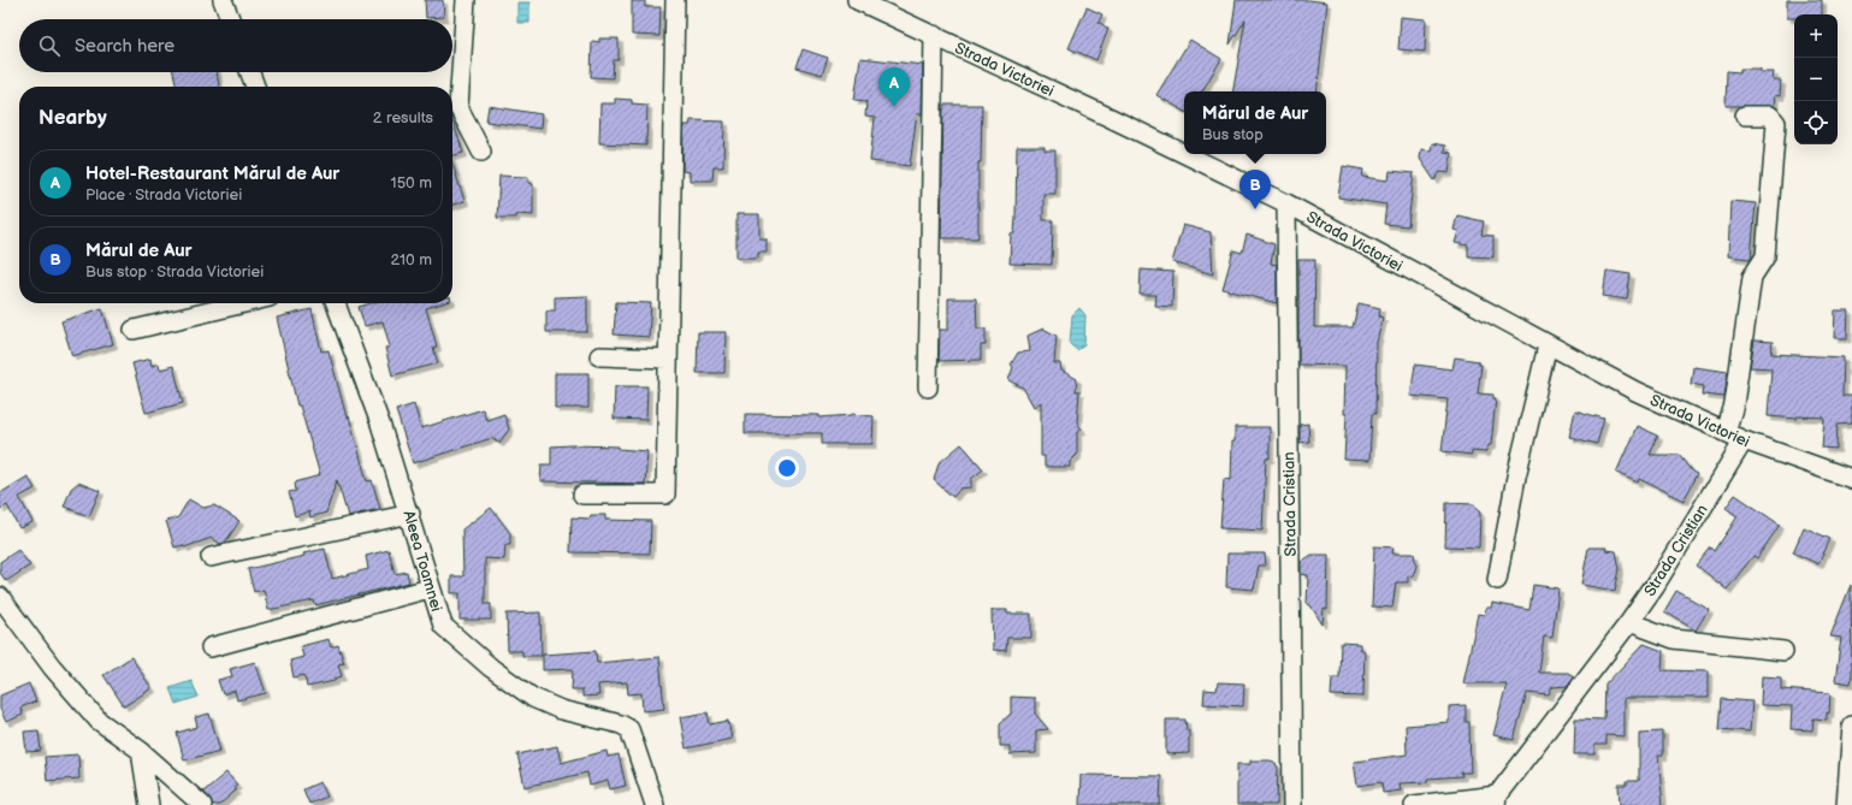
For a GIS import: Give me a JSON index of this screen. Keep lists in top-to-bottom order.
{
  "streets": {
    "street": ["Strada Victoriei", "Strada Cristian", "Aleea Toamnei"]
  },
  "crossings": [
    ["Strada Victoriei", "Strada Cristian"]
  ],
  "page": {
    "map_buttons": ["+", "−"],
    "search": "Search here",
    "pins": ["A", "B"],
    "heading": ["Nearby", "2 results"],
    "popup": ["Mărul de Aur", "Bus stop"],
    "list": [
      {
        "mark": "A",
        "name": "Hotel-Restaurant Mărul de Aur",
        "note": "Place · Strada Victoriei",
        "value": "150 m"
      },
      {
        "mark": "B",
        "name": "Mărul de Aur",
        "note": "Bus stop · Strada Victoriei",
        "value": "210 m"
      }
    ]
  }
}
